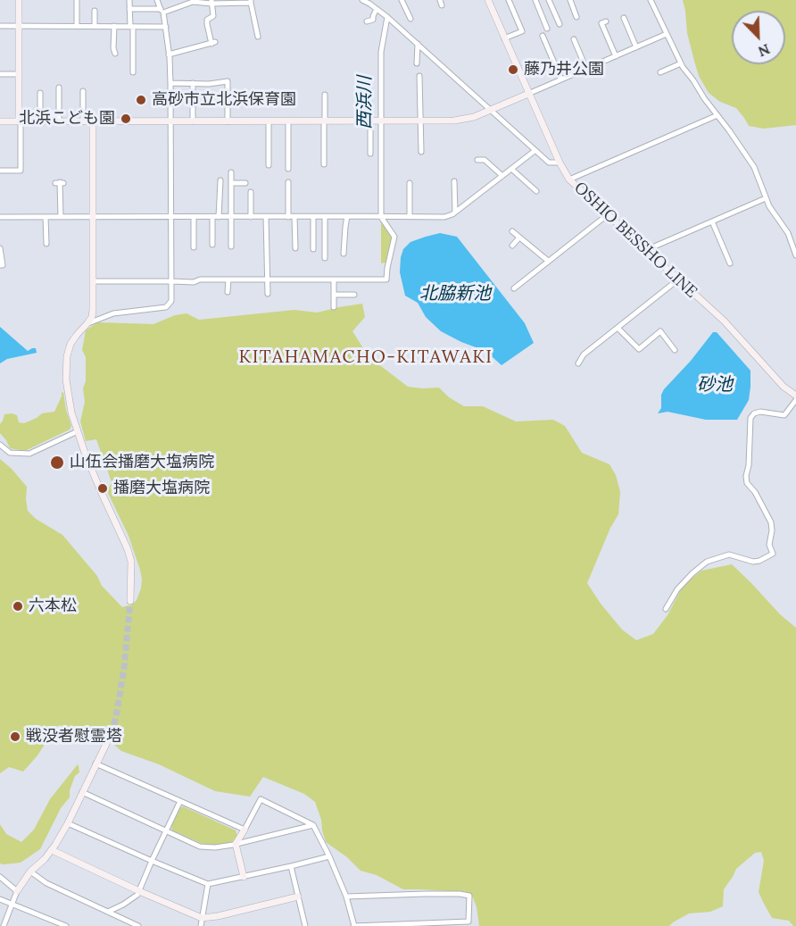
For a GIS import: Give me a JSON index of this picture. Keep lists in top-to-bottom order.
{
  "streets": {
    "street": ["OSHIO BESSHO LINE"]
  },
  "districts": ["KITAHAMACHO-KITAWAKI"],
  "water": ["西浜川", "北脇新池", "砂池"],
  "places": [
    "藤乃井公園",
    "高砂市立北浜保育園",
    "北浜こども園",
    "山伍会播磨大塩病院",
    "播磨大塩病院",
    "六本松",
    "戦没者慰霊塔"
  ],
  "north": "bottom right"
}
